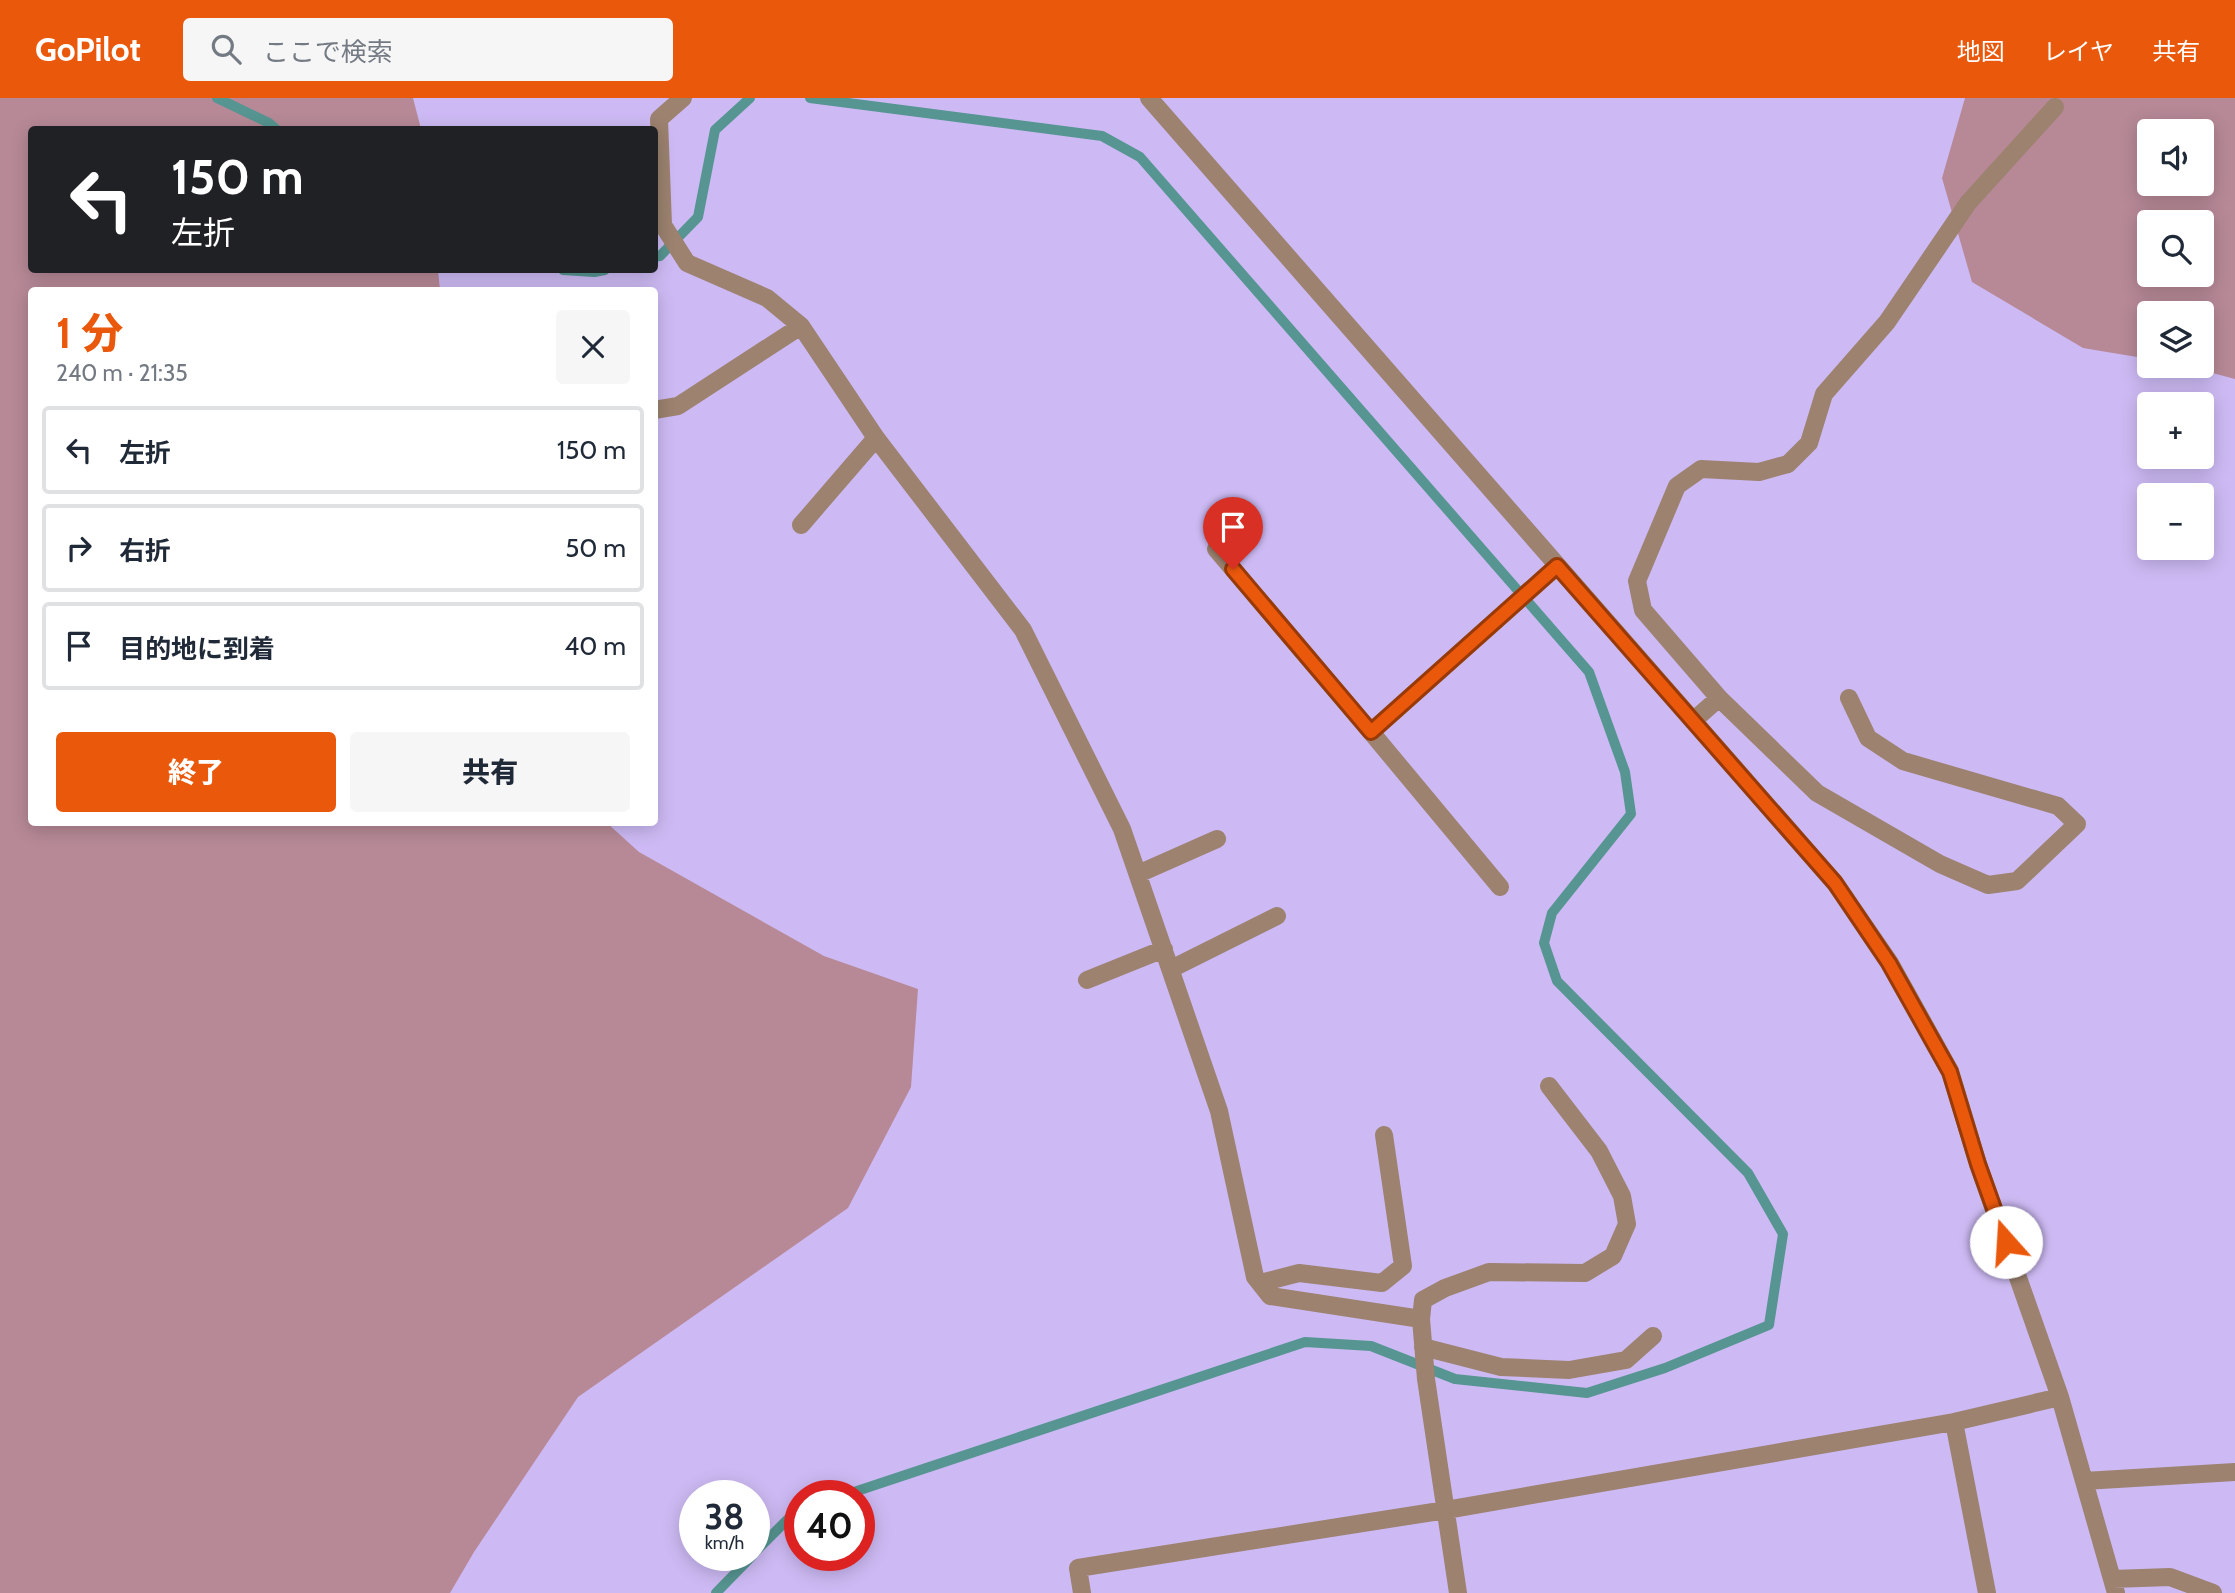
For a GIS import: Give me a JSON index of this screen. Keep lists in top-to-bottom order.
{
  "page": {
    "header": "GoPilot",
    "search": "ここで検索",
    "nav": ["地図", "レイヤ", "共有"],
    "map_buttons": ["+", "−"],
    "turn": ["150 m", "左折"],
    "heading": ["1 分", "240 m · 21:35"],
    "list": [
      {
        "name": "左折",
        "value": "150 m"
      },
      {
        "name": "右折",
        "value": "50 m"
      },
      {
        "name": "目的地に到着",
        "value": "40 m"
      }
    ],
    "buttons": ["終了", "共有"],
    "speed": "38 km/h",
    "limit": "40"
  }
}
